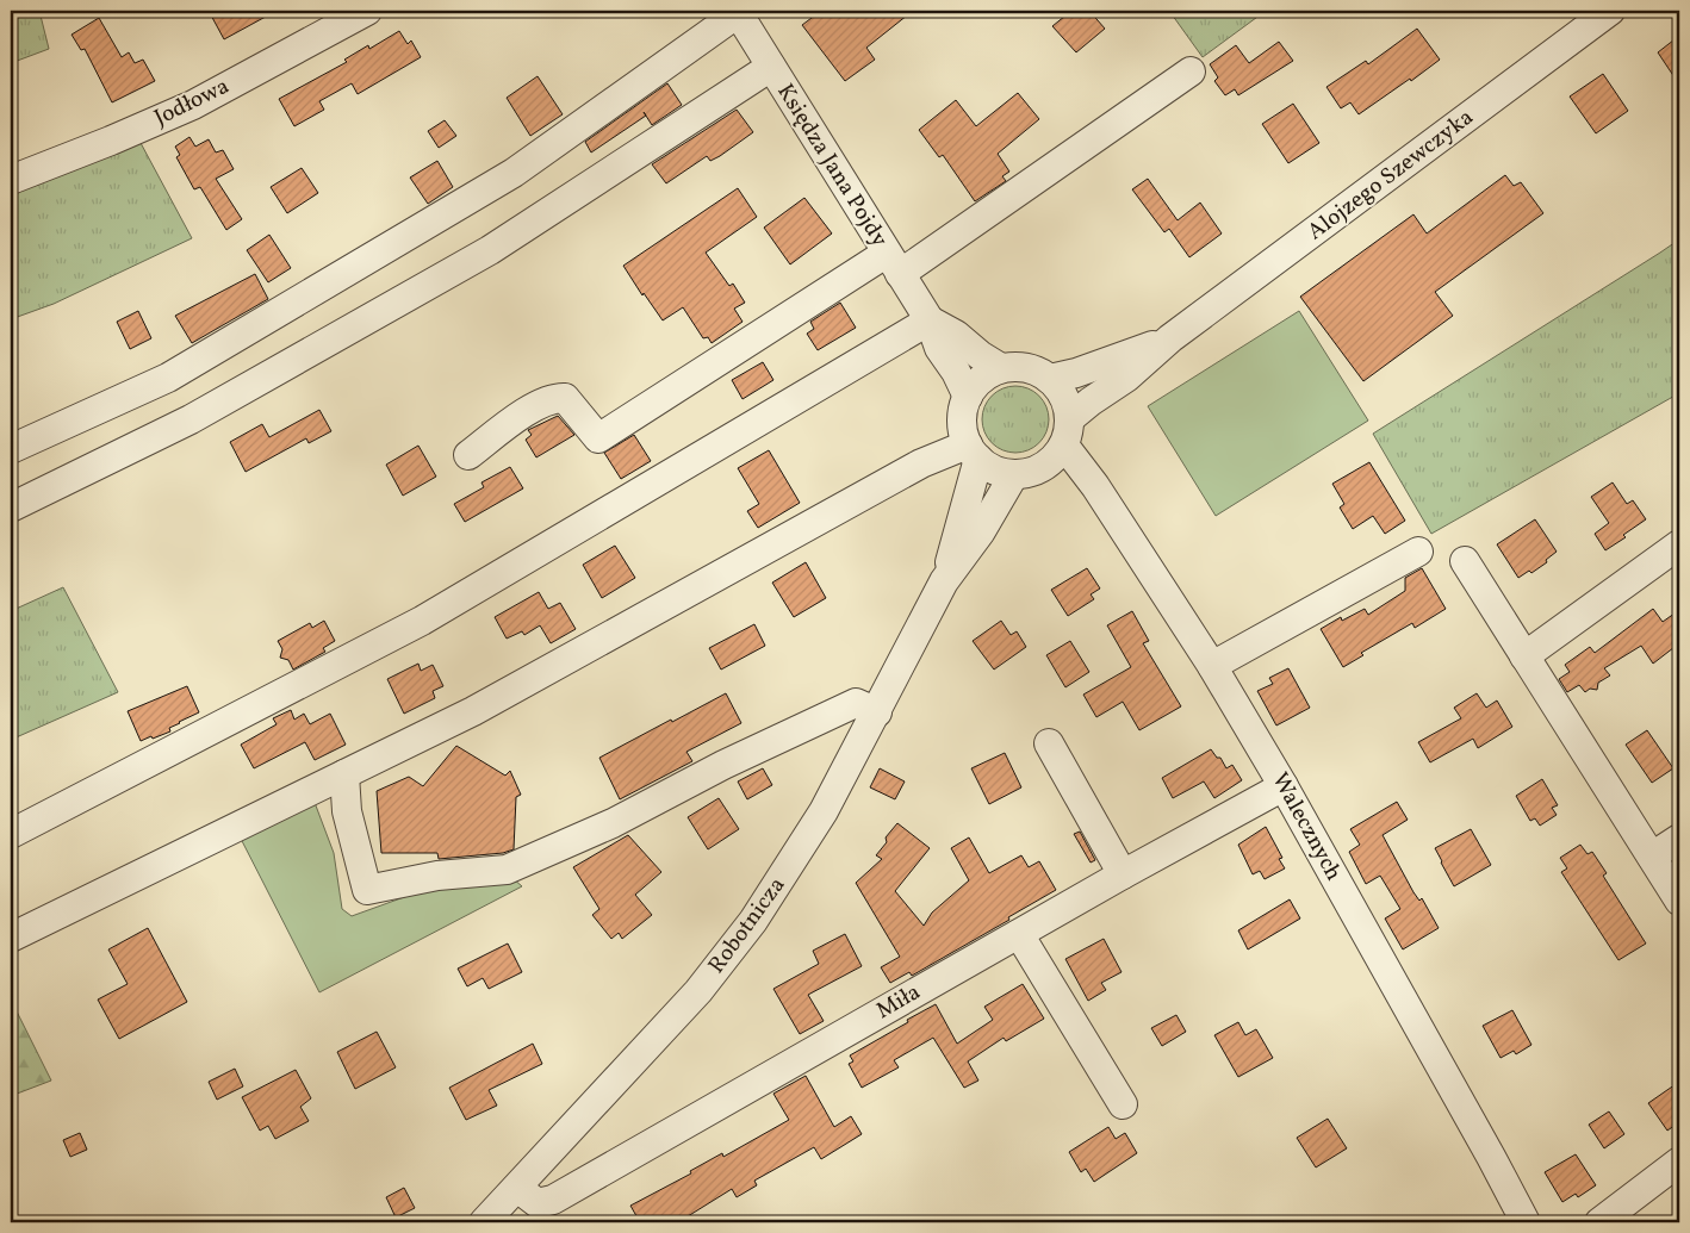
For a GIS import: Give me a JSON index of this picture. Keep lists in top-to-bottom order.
{
  "streets": {
    "street": [
      "Jodłowa",
      "Księdza Jana Pojdy",
      "Alojzego Szewczyka",
      "Walecznych",
      "Robotnicza",
      "Miła"
    ]
  },
  "crossings": [
    ["Księdza Jana Pojdy", "Alojzego Szewczyka"],
    ["Księdza Jana Pojdy", "Walecznych"],
    ["Księdza Jana Pojdy", "Robotnicza"],
    ["Alojzego Szewczyka", "Walecznych"],
    ["Alojzego Szewczyka", "Robotnicza"],
    ["Walecznych", "Robotnicza"],
    ["Walecznych", "Miła"],
    ["Robotnicza", "Miła"]
  ]
}
